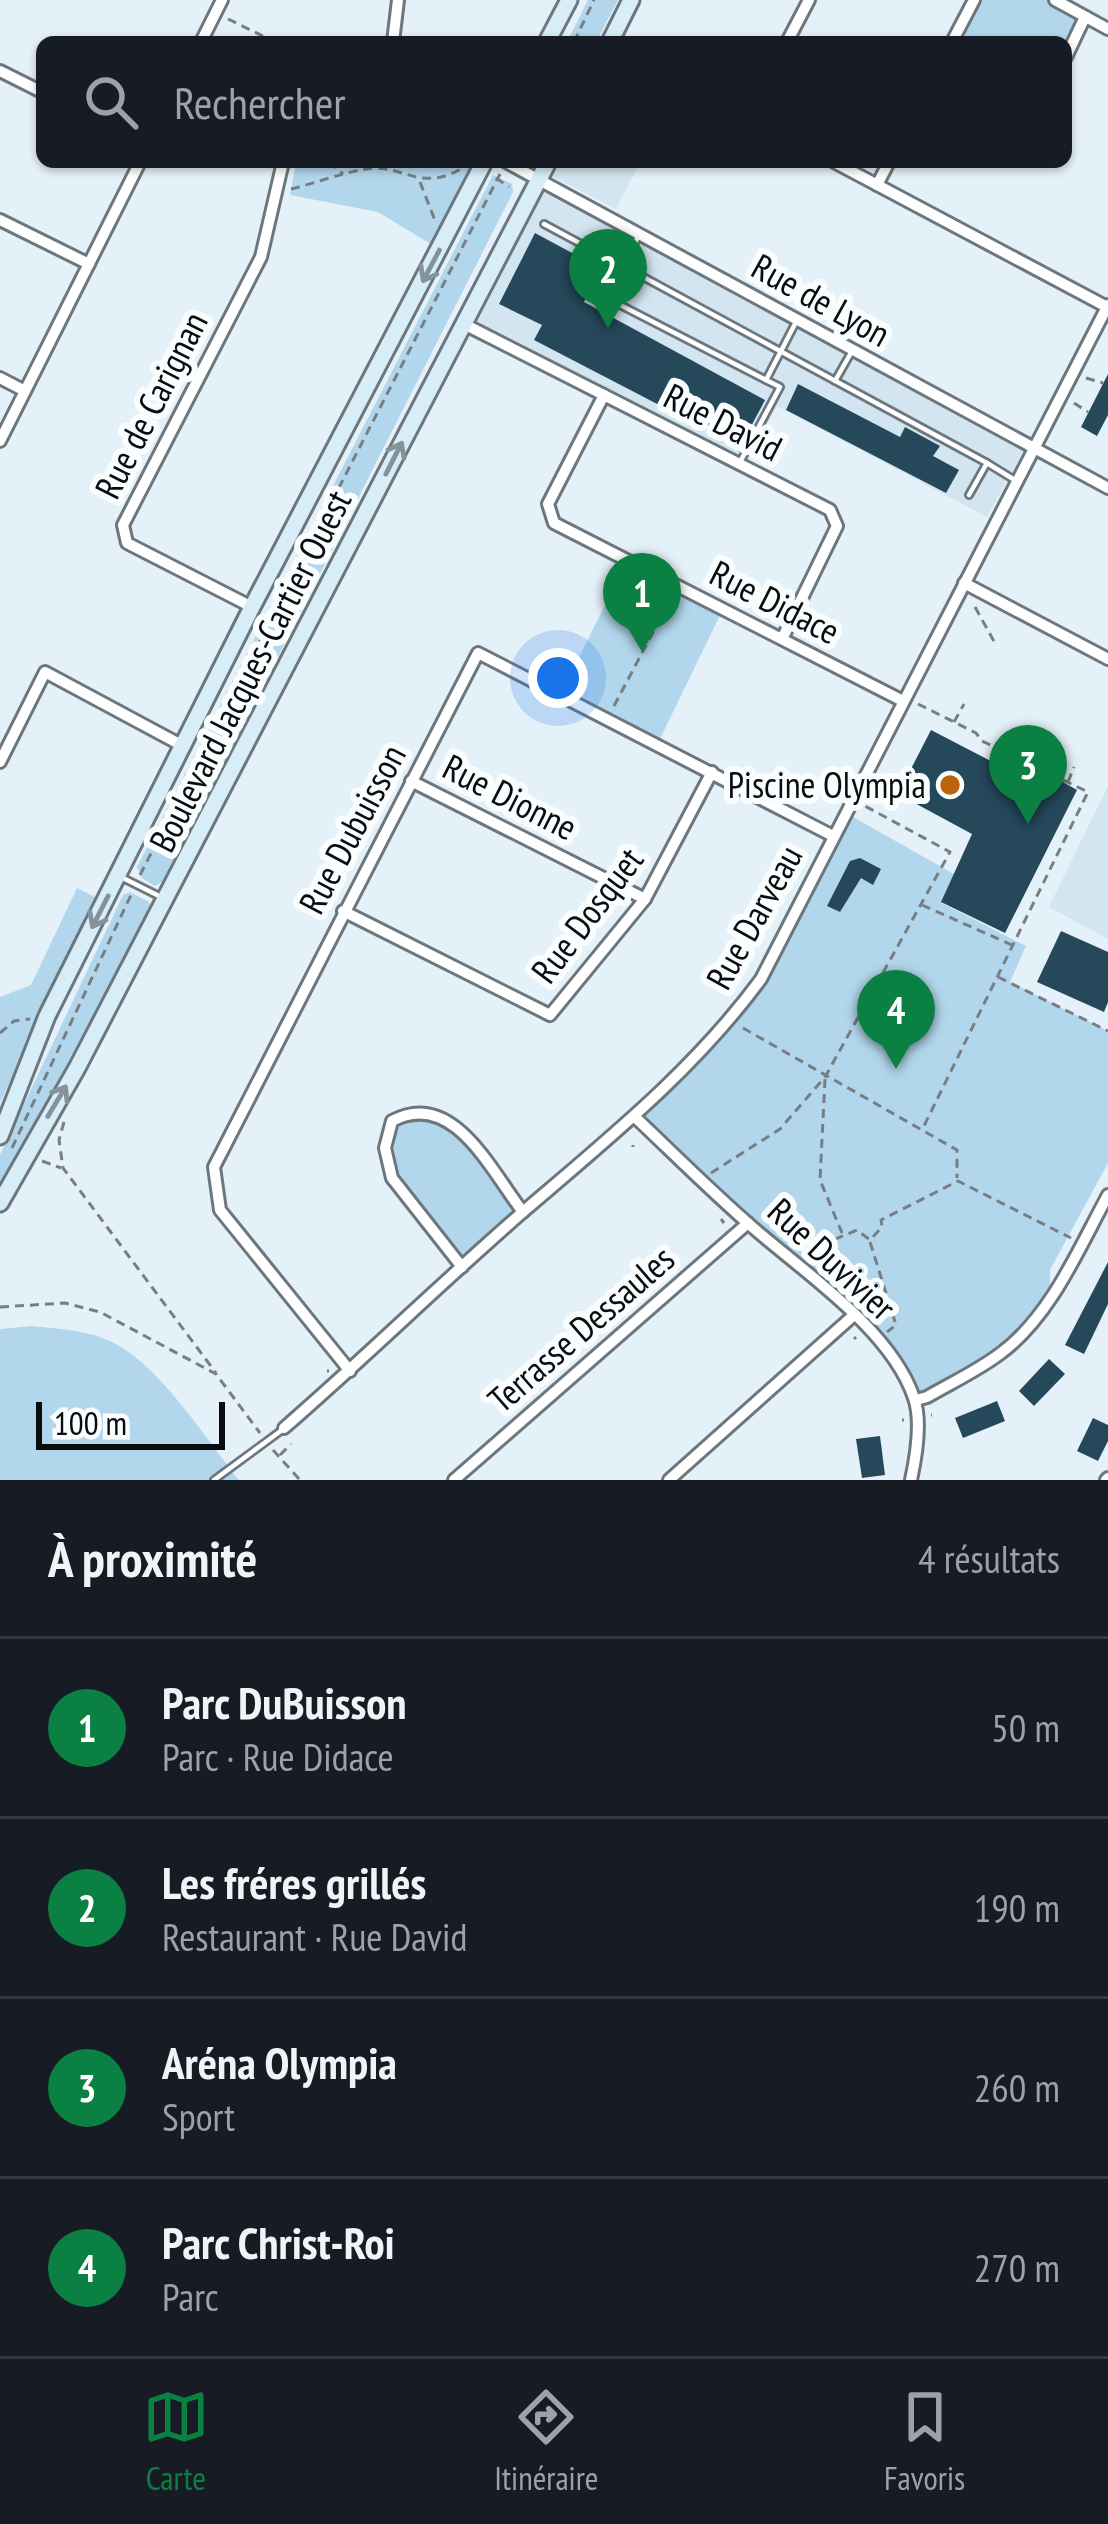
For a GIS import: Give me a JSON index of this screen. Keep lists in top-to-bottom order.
{
  "streets": {
    "main road": ["Boulevard Jacques-Cartier Ouest"],
    "street": [
      "Rue de Lyon",
      "Rue de Carignan",
      "Rue David",
      "Rue Didace",
      "Rue Dionne",
      "Rue Dubuisson",
      "Rue Dosquet",
      "Rue Darveau",
      "Rue Duvivier",
      "Terrasse Dessaules"
    ]
  },
  "crossings": [
    ["Rue de Lyon", "Boulevard Jacques-Cartier Ouest"],
    ["Rue de Lyon", "Rue Darveau"],
    ["Rue de Carignan", "Boulevard Jacques-Cartier Ouest"],
    ["Rue David", "Rue Didace"],
    ["Rue David", "Boulevard Jacques-Cartier Ouest"],
    ["Rue Didace", "Rue Darveau"],
    ["Rue Dionne", "Rue Dubuisson"],
    ["Rue Dionne", "Rue Dosquet"],
    ["Rue Dubuisson", "Rue Dosquet"],
    ["Rue Dubuisson", "Rue Darveau"],
    ["Rue Darveau", "Rue Duvivier"],
    ["Rue Duvivier", "Terrasse Dessaules"]
  ],
  "places": ["Piscine Olympia"],
  "scale_bar": "100 m",
  "page": {
    "search": "Rechercher",
    "pins": [
      "2",
      "1",
      "3",
      "4"
    ],
    "scale": "100 m",
    "heading": ["À proximité", "4 résultats"],
    "list": [
      {
        "mark": "1",
        "name": "Parc DuBuisson",
        "note": "Parc · Rue Didace",
        "value": "50 m"
      },
      {
        "mark": "2",
        "name": "Les fréres grillés",
        "note": "Restaurant · Rue David",
        "value": "190 m"
      },
      {
        "mark": "3",
        "name": "Aréna Olympia",
        "note": "Sport",
        "value": "260 m"
      },
      {
        "mark": "4",
        "name": "Parc Christ-Roi",
        "note": "Parc",
        "value": "270 m"
      }
    ],
    "nav": ["Carte", "Itinéraire", "Favoris"]
  }
}
